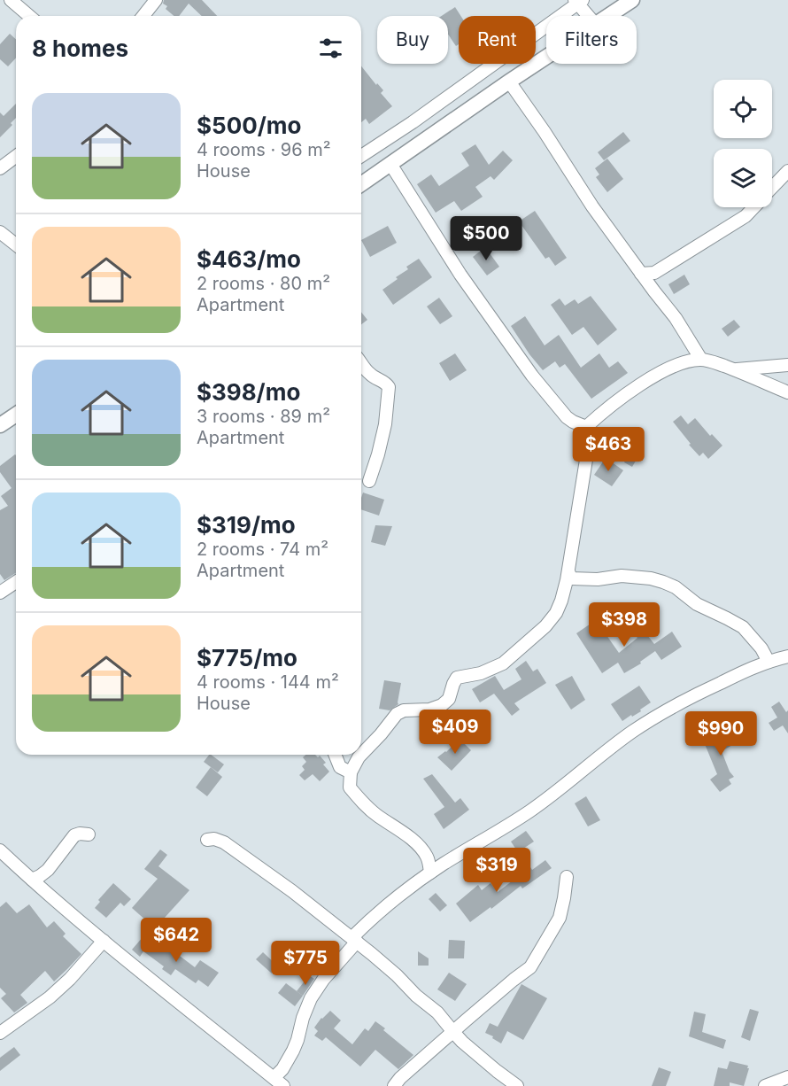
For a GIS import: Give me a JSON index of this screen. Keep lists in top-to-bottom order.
{
  "page": {
    "chip": ["Buy", "Rent", "Filters"],
    "heading": "8 homes",
    "list": [
      {
        "name": "$500/mo",
        "note": "4 rooms · 96 m² · House"
      },
      {
        "name": "$463/mo",
        "note": "2 rooms · 80 m² · Apartment"
      },
      {
        "name": "$398/mo",
        "note": "3 rooms · 89 m² · Apartment"
      },
      {
        "name": "$319/mo",
        "note": "2 rooms · 74 m² · Apartment"
      },
      {
        "name": "$775/mo",
        "note": "4 rooms · 144 m² · House"
      }
    ],
    "price": [
      "$500",
      "$463",
      "$398",
      "$409",
      "$990",
      "$319",
      "$642",
      "$775"
    ]
  }
}
